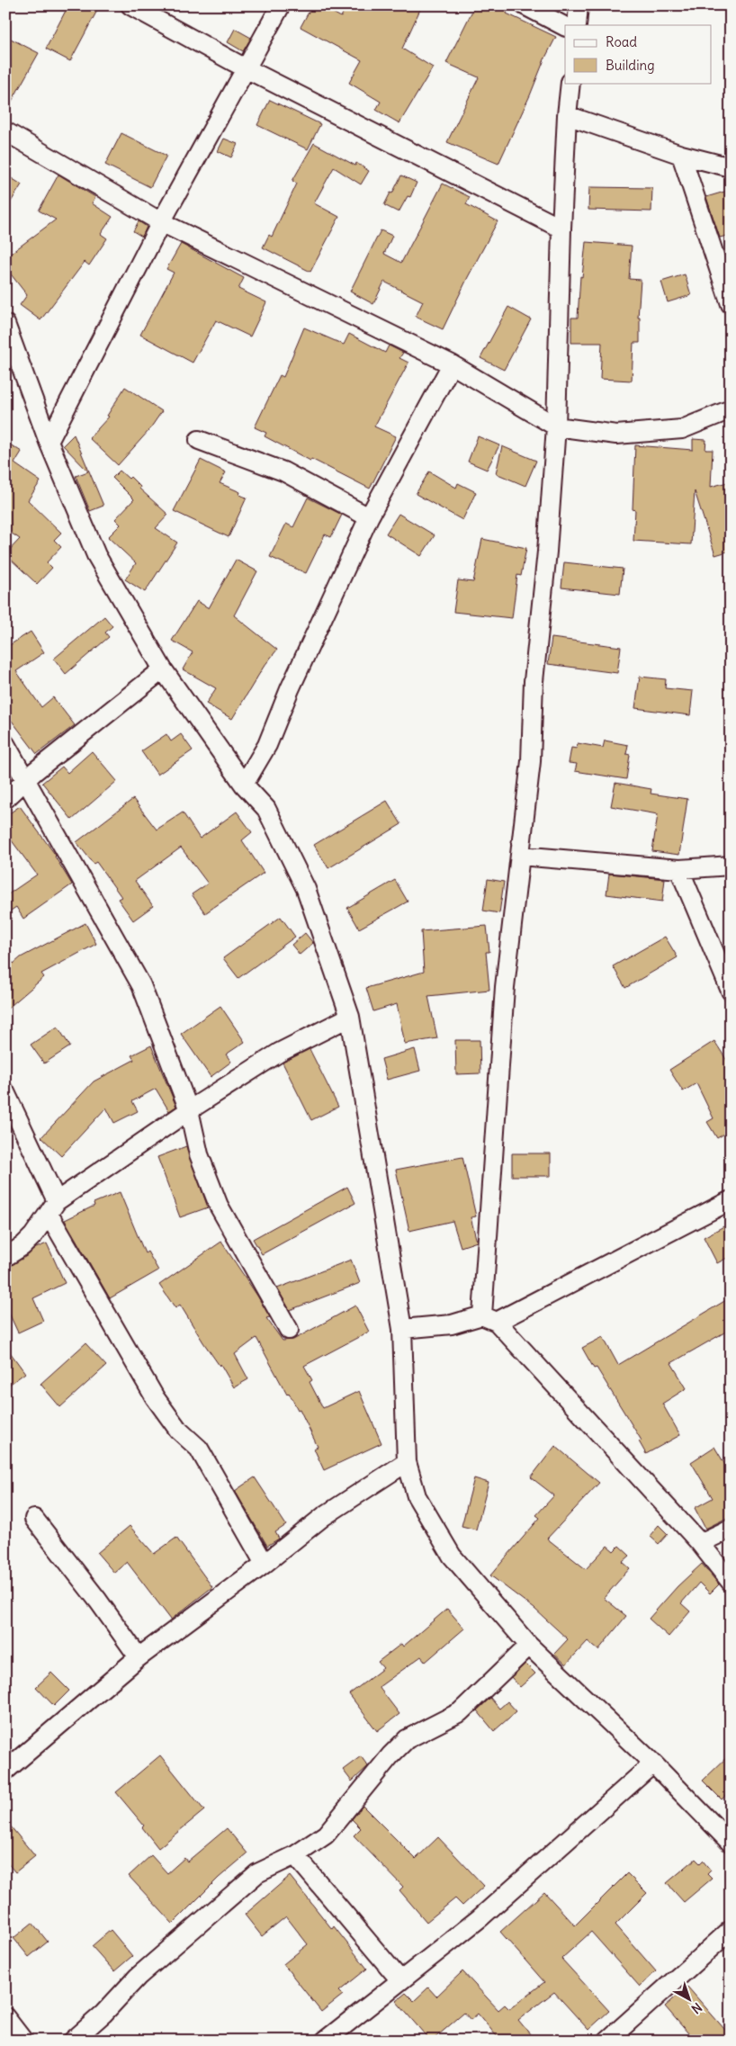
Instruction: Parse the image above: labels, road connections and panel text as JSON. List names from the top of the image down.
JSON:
{
  "legend": ["Road", "Building"],
  "north": "bottom right"
}
